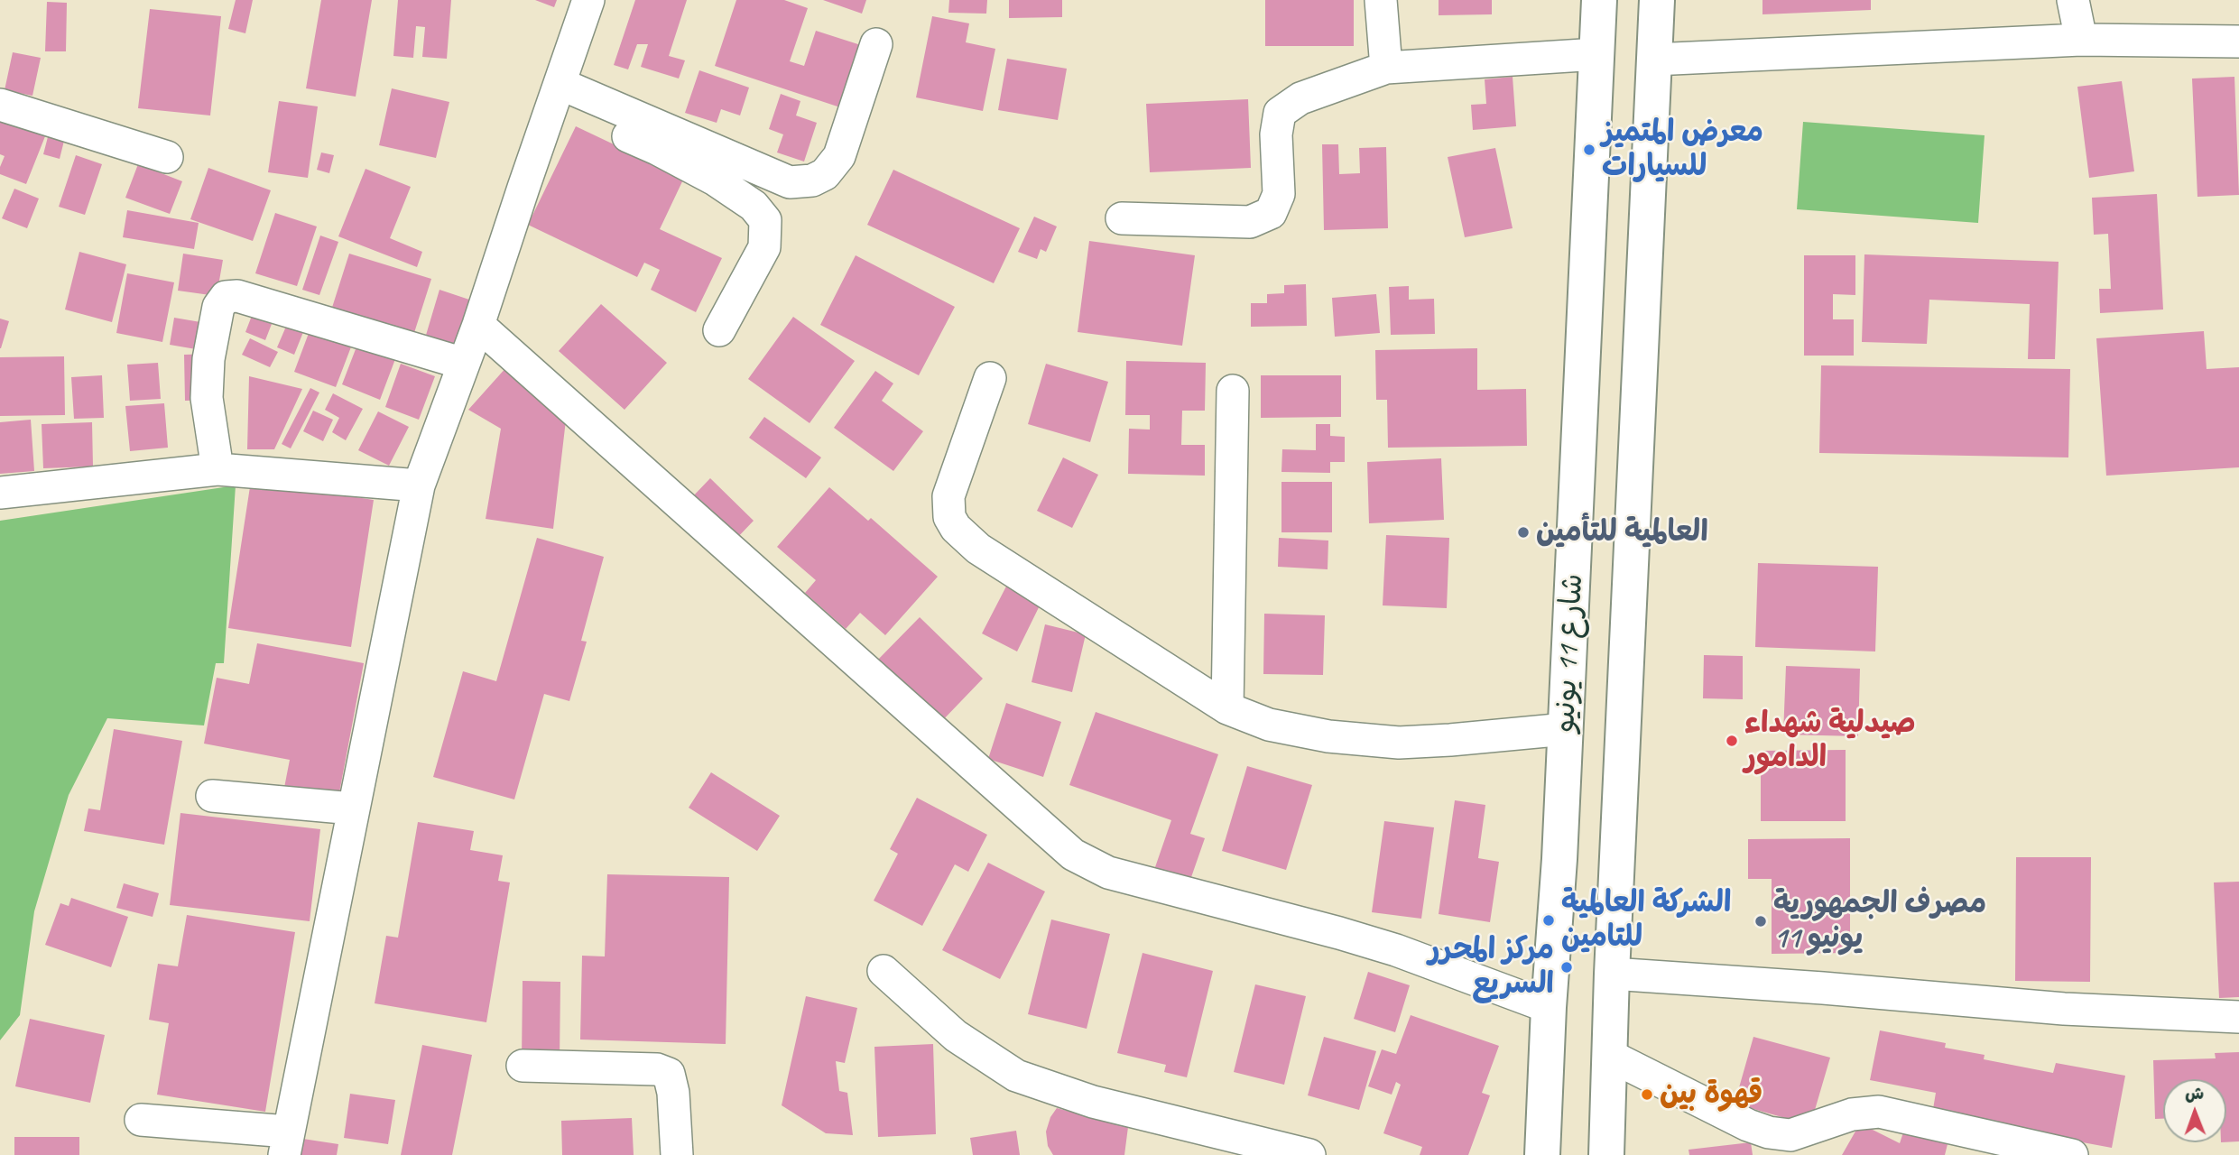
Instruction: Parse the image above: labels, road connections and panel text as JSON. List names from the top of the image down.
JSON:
{
  "streets": {
    "highway": ["شارع 11 يونيو"]
  },
  "places": [
    "معرض المتميز للسيارات",
    "العالمية للتأمين",
    "صيدلية شهداء الدامور",
    "الشركة العالمية للتامين",
    "مصرف الجمهورية 11 يونيو",
    "مركز المحرر السريع",
    "قهوة بين"
  ],
  "north": "top"
}
